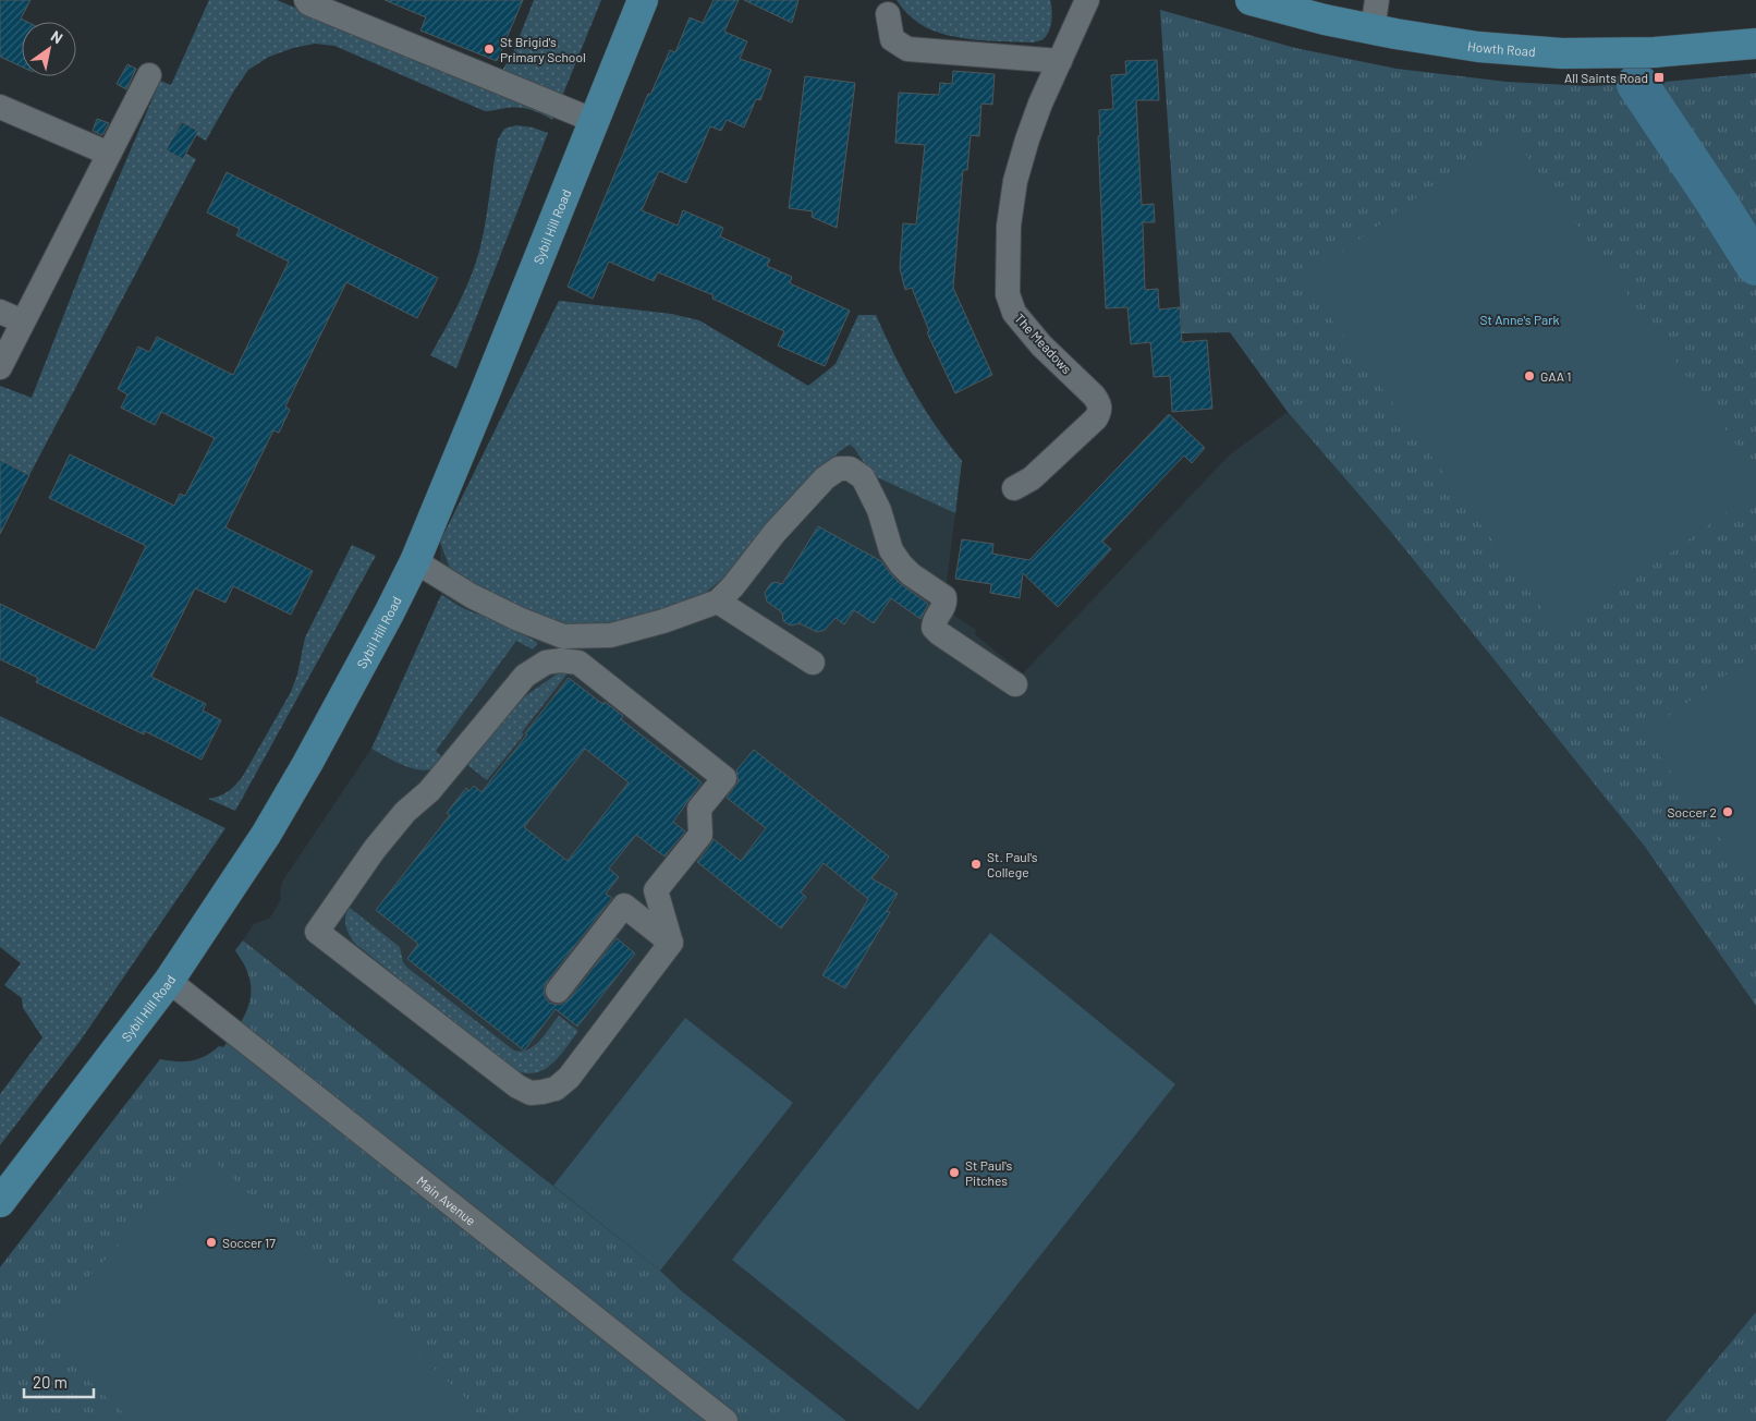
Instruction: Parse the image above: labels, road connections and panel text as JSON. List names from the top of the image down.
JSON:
{
  "streets": {
    "main road": ["Howth Road", "Sybil Hill Road"],
    "street": ["The Meadows", "Main Avenue"]
  },
  "crossings": [
    ["Sybil Hill Road", "Main Avenue"]
  ],
  "parks": ["St Anne's Park"],
  "places": {
    "other": [
      "St Brigid's Primary School",
      "GAA 1",
      "Soccer 2",
      "St. Paul's College",
      "St Paul's Pitches",
      "Soccer 17"
    ],
    "transit": ["All Saints Road"]
  },
  "scale_bar": "20 m",
  "north": "top right"
}
